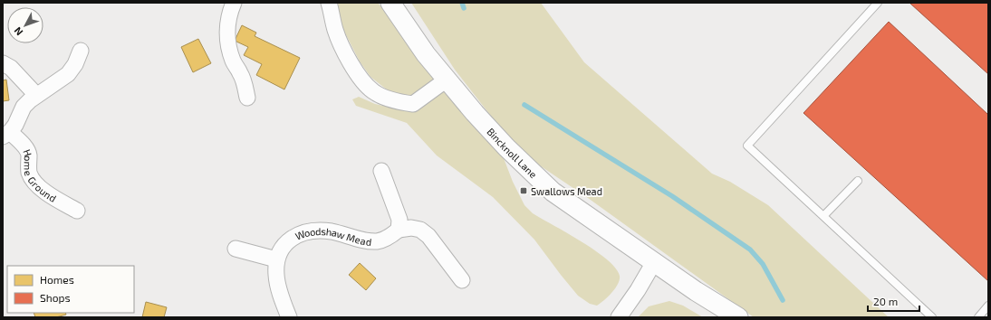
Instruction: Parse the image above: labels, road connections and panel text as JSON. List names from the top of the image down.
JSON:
{
  "streets": {
    "street": ["Bincknoll Lane", "Home Ground", "Woodshaw Mead"]
  },
  "places": {
    "transit": ["Swallows Mead"]
  },
  "legend": ["Homes", "Shops"],
  "scale_bar": "20 m",
  "north": "bottom left"
}
